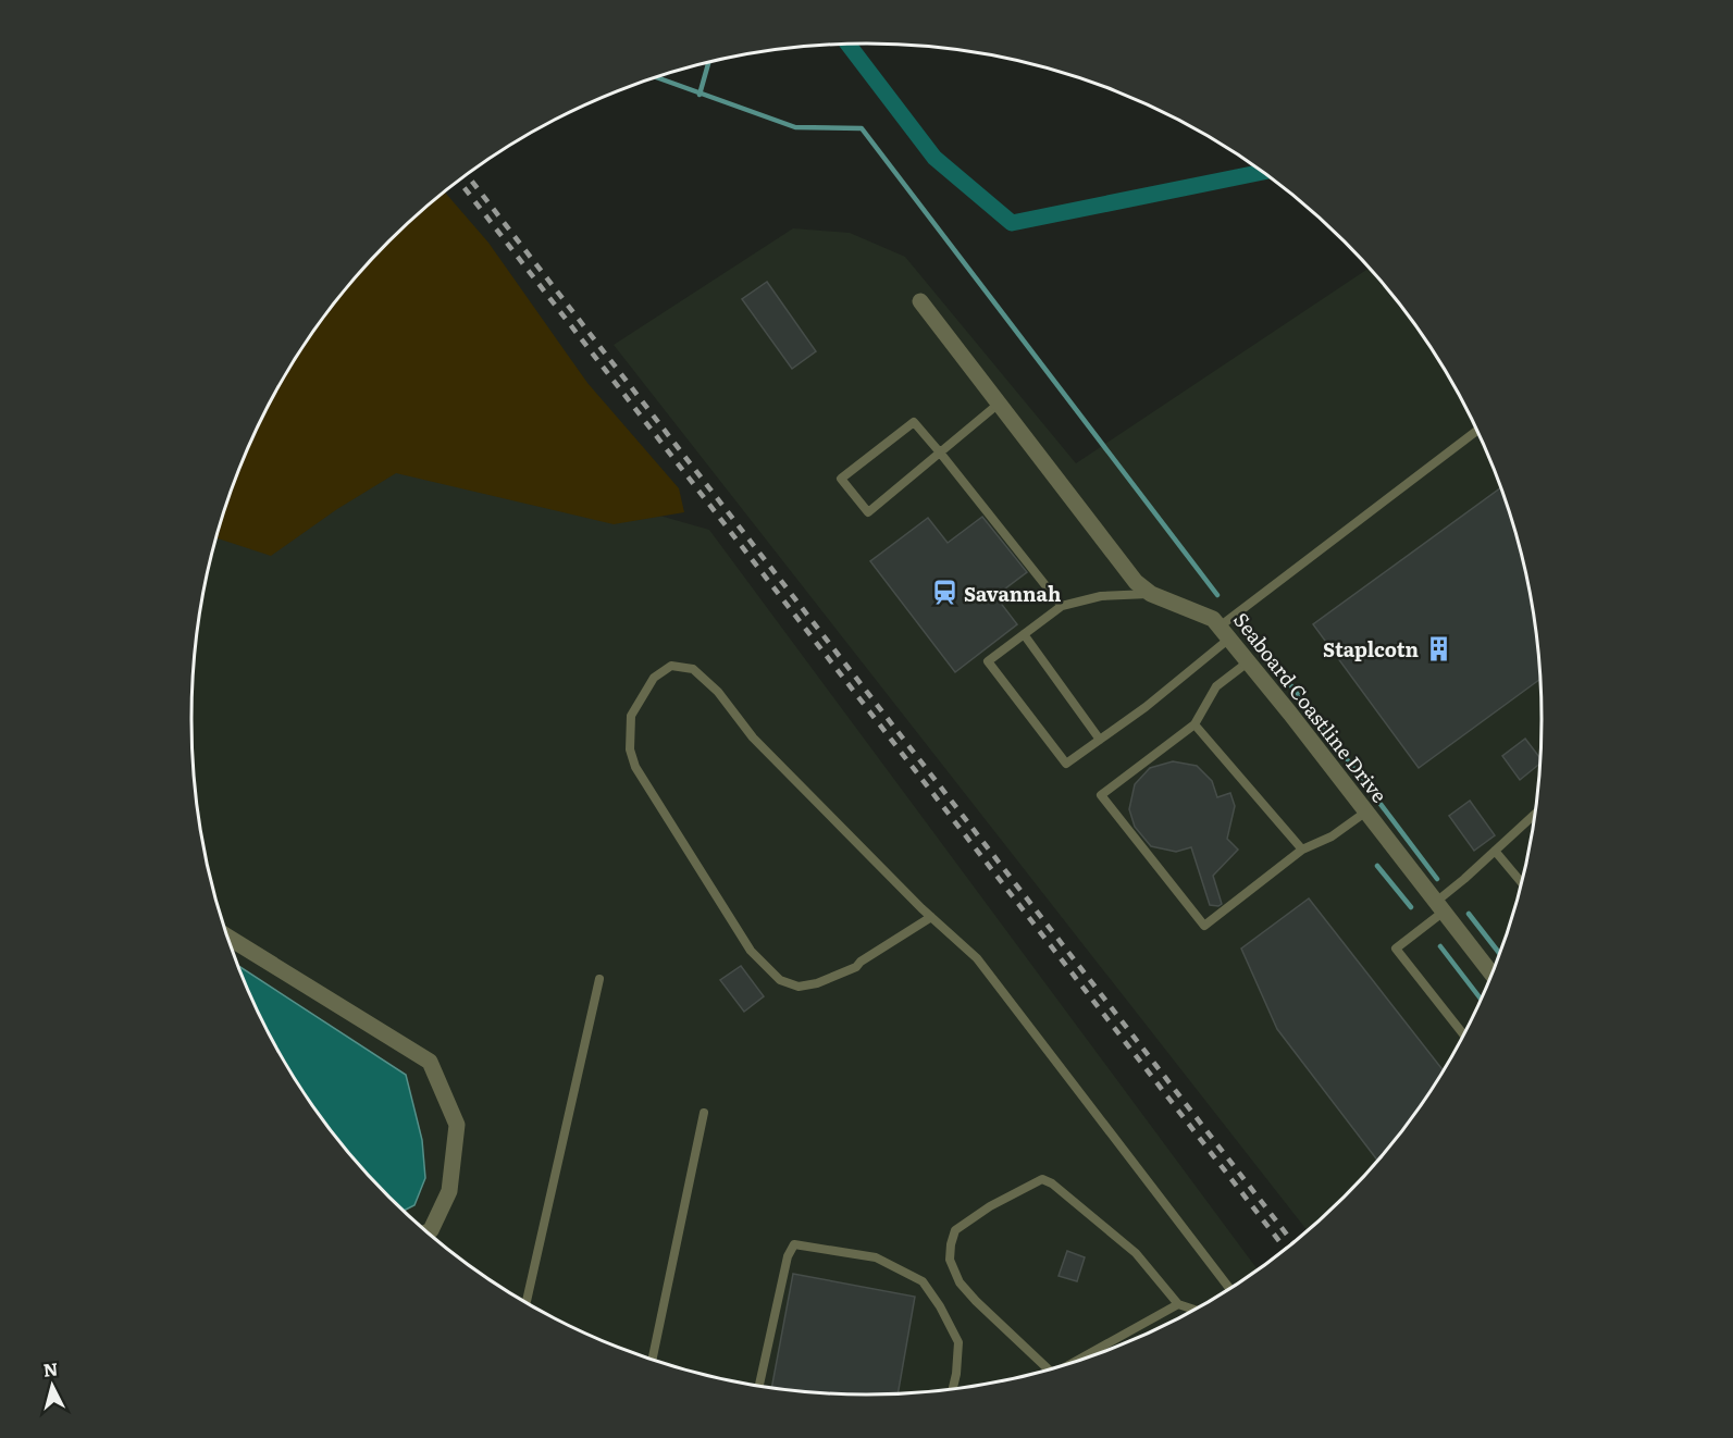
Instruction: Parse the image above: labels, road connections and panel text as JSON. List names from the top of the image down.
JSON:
{
  "streets": {
    "street": ["Seaboard Coastline Drive"]
  },
  "places": {
    "station": ["Savannah"],
    "building": ["Staplcotn"]
  },
  "north": "top"
}
